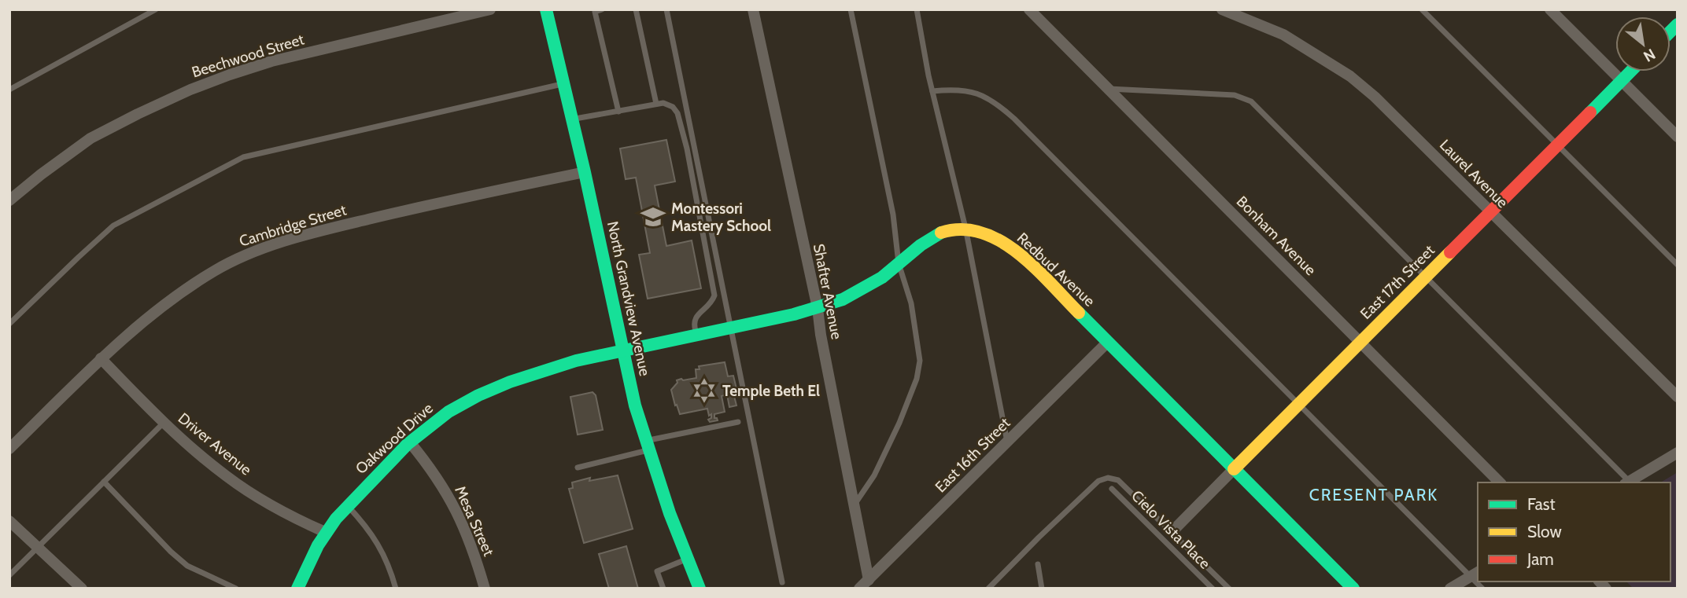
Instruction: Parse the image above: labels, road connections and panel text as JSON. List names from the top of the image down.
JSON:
{
  "streets": {
    "street": [
      "Beechwood Street",
      "Laurel Avenue",
      "Cambridge Street",
      "Bonham Avenue",
      "Redbud Avenue",
      "East 17th Street",
      "Shafter Avenue",
      "North Grandview Avenue",
      "Oakwood Drive",
      "Driver Avenue",
      "East 16th Street",
      "Mesa Street"
    ],
    "lane": ["Cielo Vista Place"]
  },
  "crossings": [
    ["Laurel Avenue", "East 17th Street"],
    ["Cambridge Street", "North Grandview Avenue"],
    ["Cambridge Street", "Driver Avenue"],
    ["Bonham Avenue", "East 17th Street"],
    ["Redbud Avenue", "East 17th Street"],
    ["Redbud Avenue", "Shafter Avenue"],
    ["Redbud Avenue", "North Grandview Avenue"],
    ["Redbud Avenue", "Oakwood Drive"],
    ["Redbud Avenue", "East 16th Street"],
    ["Shafter Avenue", "East 16th Street"],
    ["North Grandview Avenue", "Oakwood Drive"],
    ["Oakwood Drive", "Driver Avenue"],
    ["Oakwood Drive", "Mesa Street"]
  ],
  "districts": ["CRESENT PARK"],
  "places": {
    "school or university": ["Montessori Mastery School"],
    "synagogue": ["Temple Beth El"]
  },
  "legend": ["Fast", "Slow", "Jam"],
  "north": "bottom right"
}
